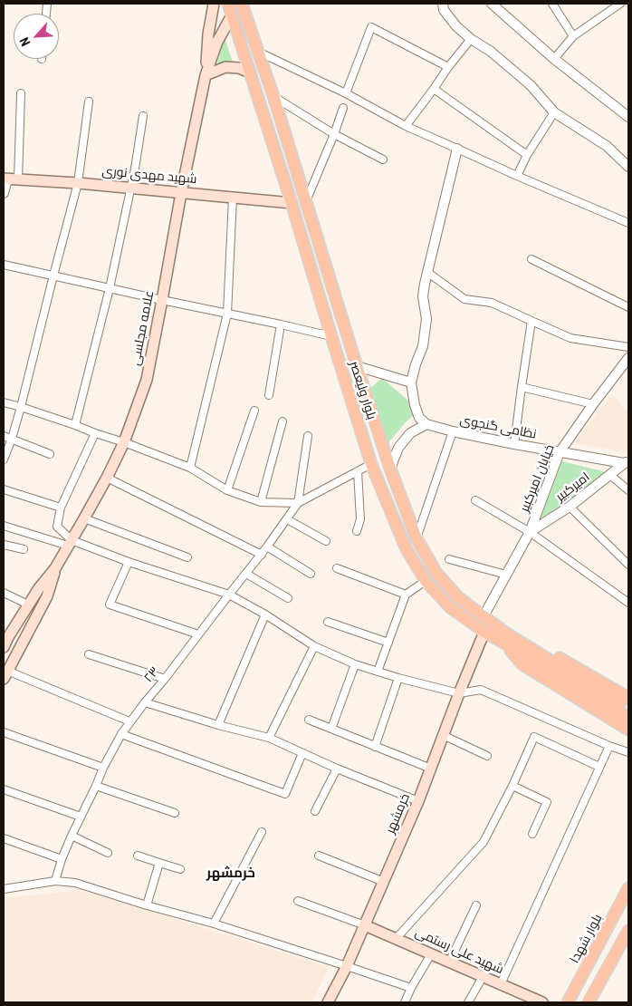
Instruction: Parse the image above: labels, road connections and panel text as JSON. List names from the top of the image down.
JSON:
{
  "streets": {
    "main road": [
      "شهید مهدی نوری",
      "علامه مجلسی",
      "بلوار ولیعصر",
      "خرمشهر",
      "بلوار شهدا",
      "شهید علی رستمی"
    ],
    "street": [
      "نظامی گنجوی",
      "خیابان امیرکبیر",
      "امیرکبیر",
      "۲۳"
    ]
  },
  "crossings": [
    ["شهید مهدی نوری", "علامه مجلسی"],
    ["شهید مهدی نوری", "بلوار ولیعصر"],
    ["بلوار ولیعصر", "خیابان امیرکبیر"],
    ["بلوار ولیعصر", "خرمشهر"],
    ["نظامی گنجوی", "خیابان امیرکبیر"],
    ["نظامی گنجوی", "امیرکبیر"],
    ["خیابان امیرکبیر", "امیرکبیر"],
    ["خرمشهر", "شهید علی رستمی"]
  ],
  "districts": ["خرمشهر"],
  "north": "bottom left"
}
